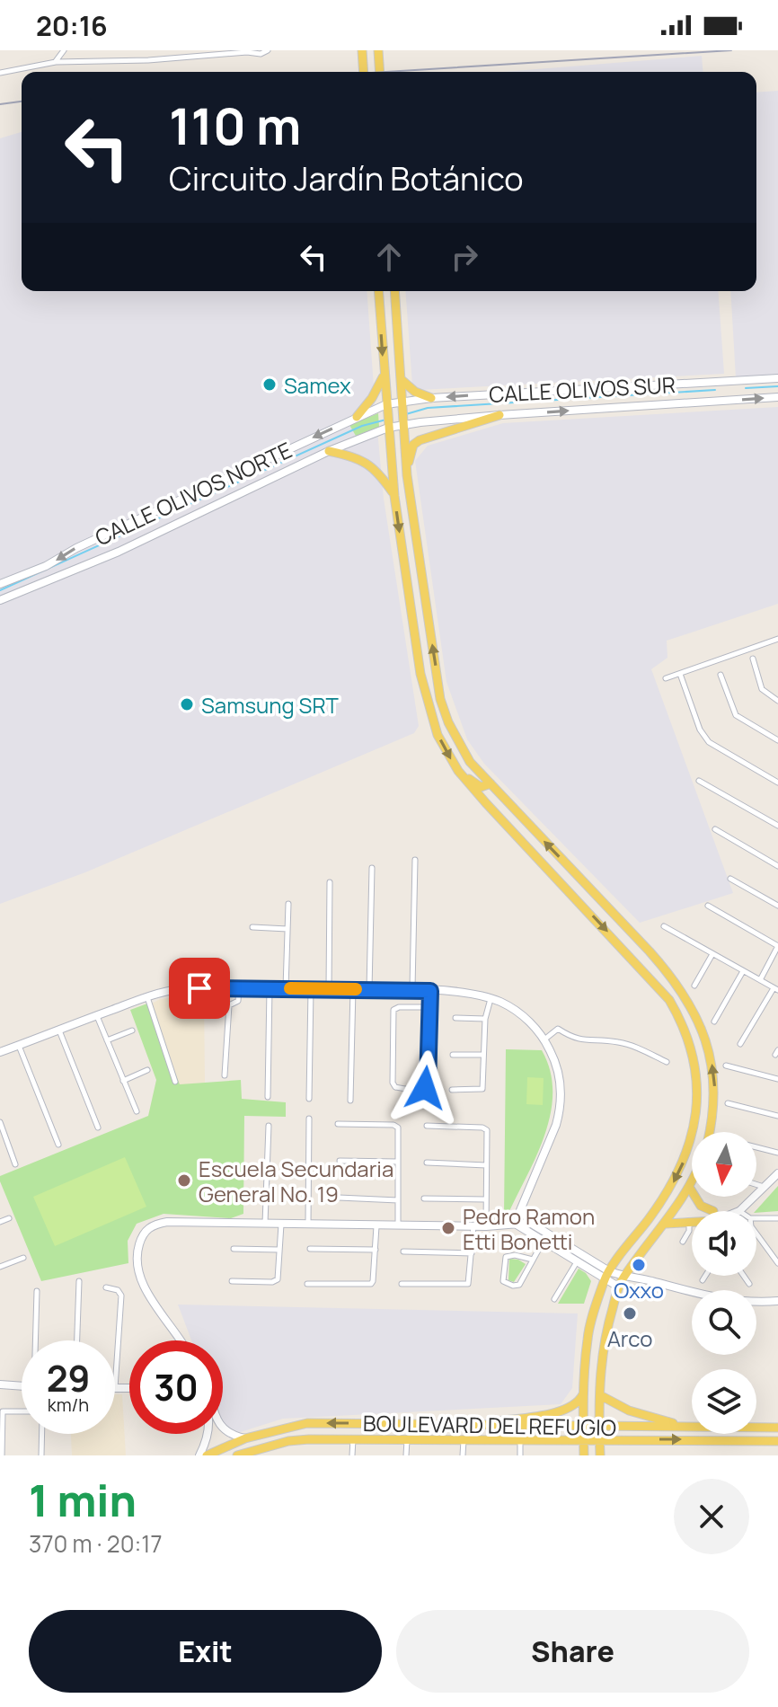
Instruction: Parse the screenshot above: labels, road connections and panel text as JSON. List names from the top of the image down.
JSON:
{
  "streets": {
    "main road": ["BOULEVARD DEL REFUGIO"],
    "street": ["CALLE OLIVOS SUR", "CALLE OLIVOS NORTE"]
  },
  "crossings": [
    ["CALLE OLIVOS SUR", "CALLE OLIVOS NORTE"]
  ],
  "places": [
    "Samex",
    "Samsung SRT",
    "Escuela Secundaria General No. 19",
    "Pedro Ramon Etti Bonetti",
    "Oxxo",
    "Arco"
  ],
  "north": "bottom",
  "page": {
    "status": "20:16",
    "turn": ["110 m", "Circuito Jardín Botánico"],
    "speed": "29 km/h",
    "limit": "30",
    "heading": ["1 min", "370 m · 20:17"],
    "buttons": ["Exit", "Share"]
  }
}
